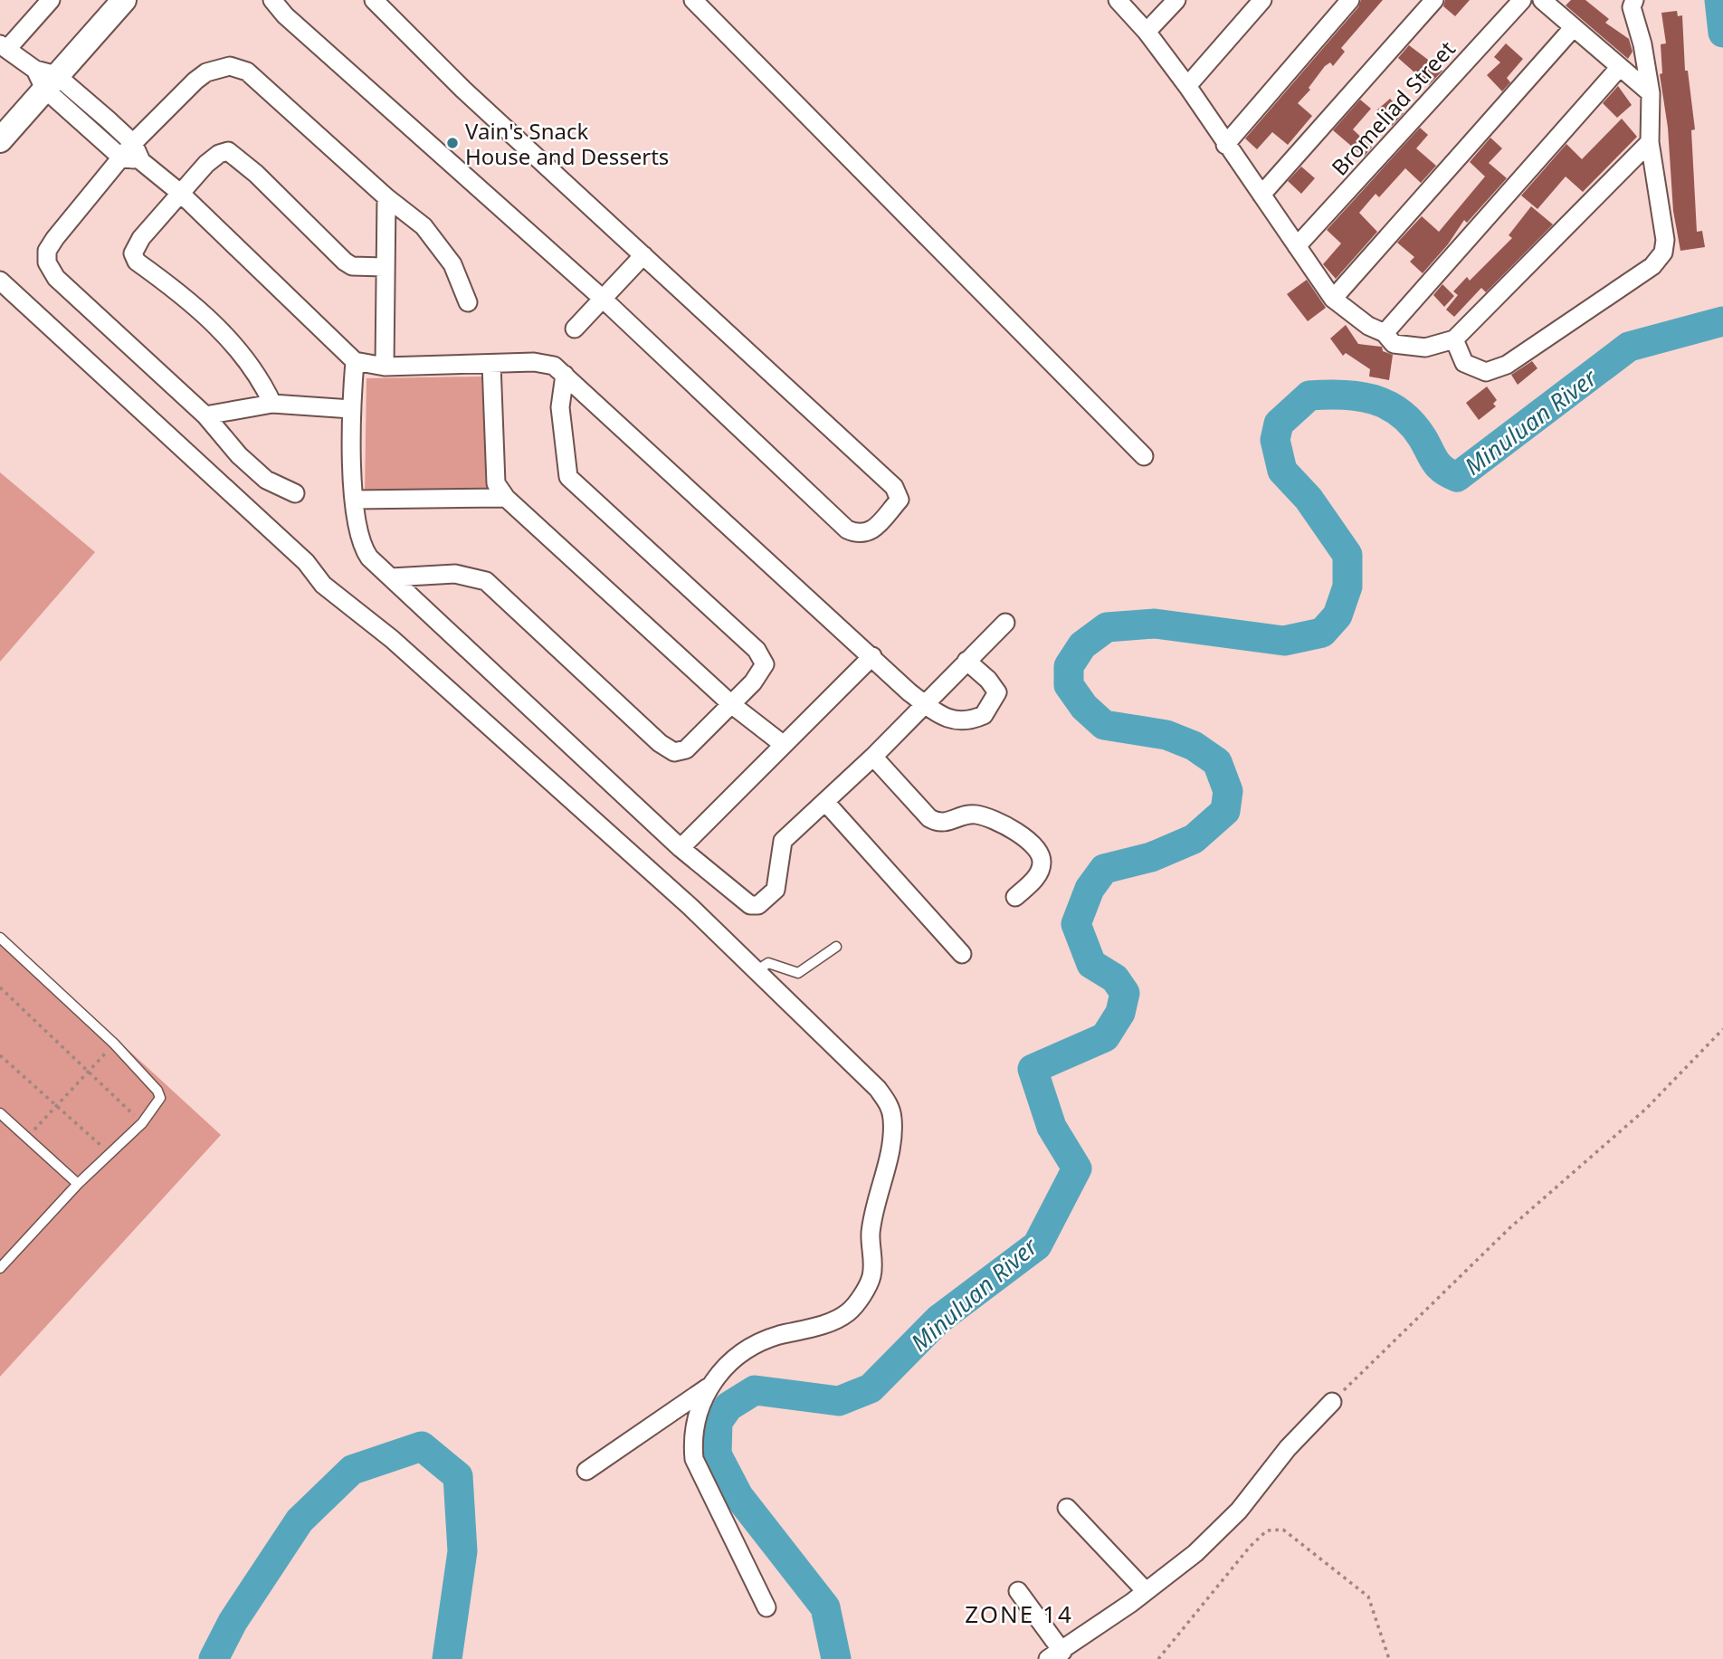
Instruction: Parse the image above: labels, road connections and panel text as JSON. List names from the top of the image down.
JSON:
{
  "streets": {
    "street": ["Bromeliad Street"]
  },
  "districts": ["ZONE 14"],
  "water": ["Minuluan River"],
  "places": ["Vain's Snack House and Desserts"]
}
